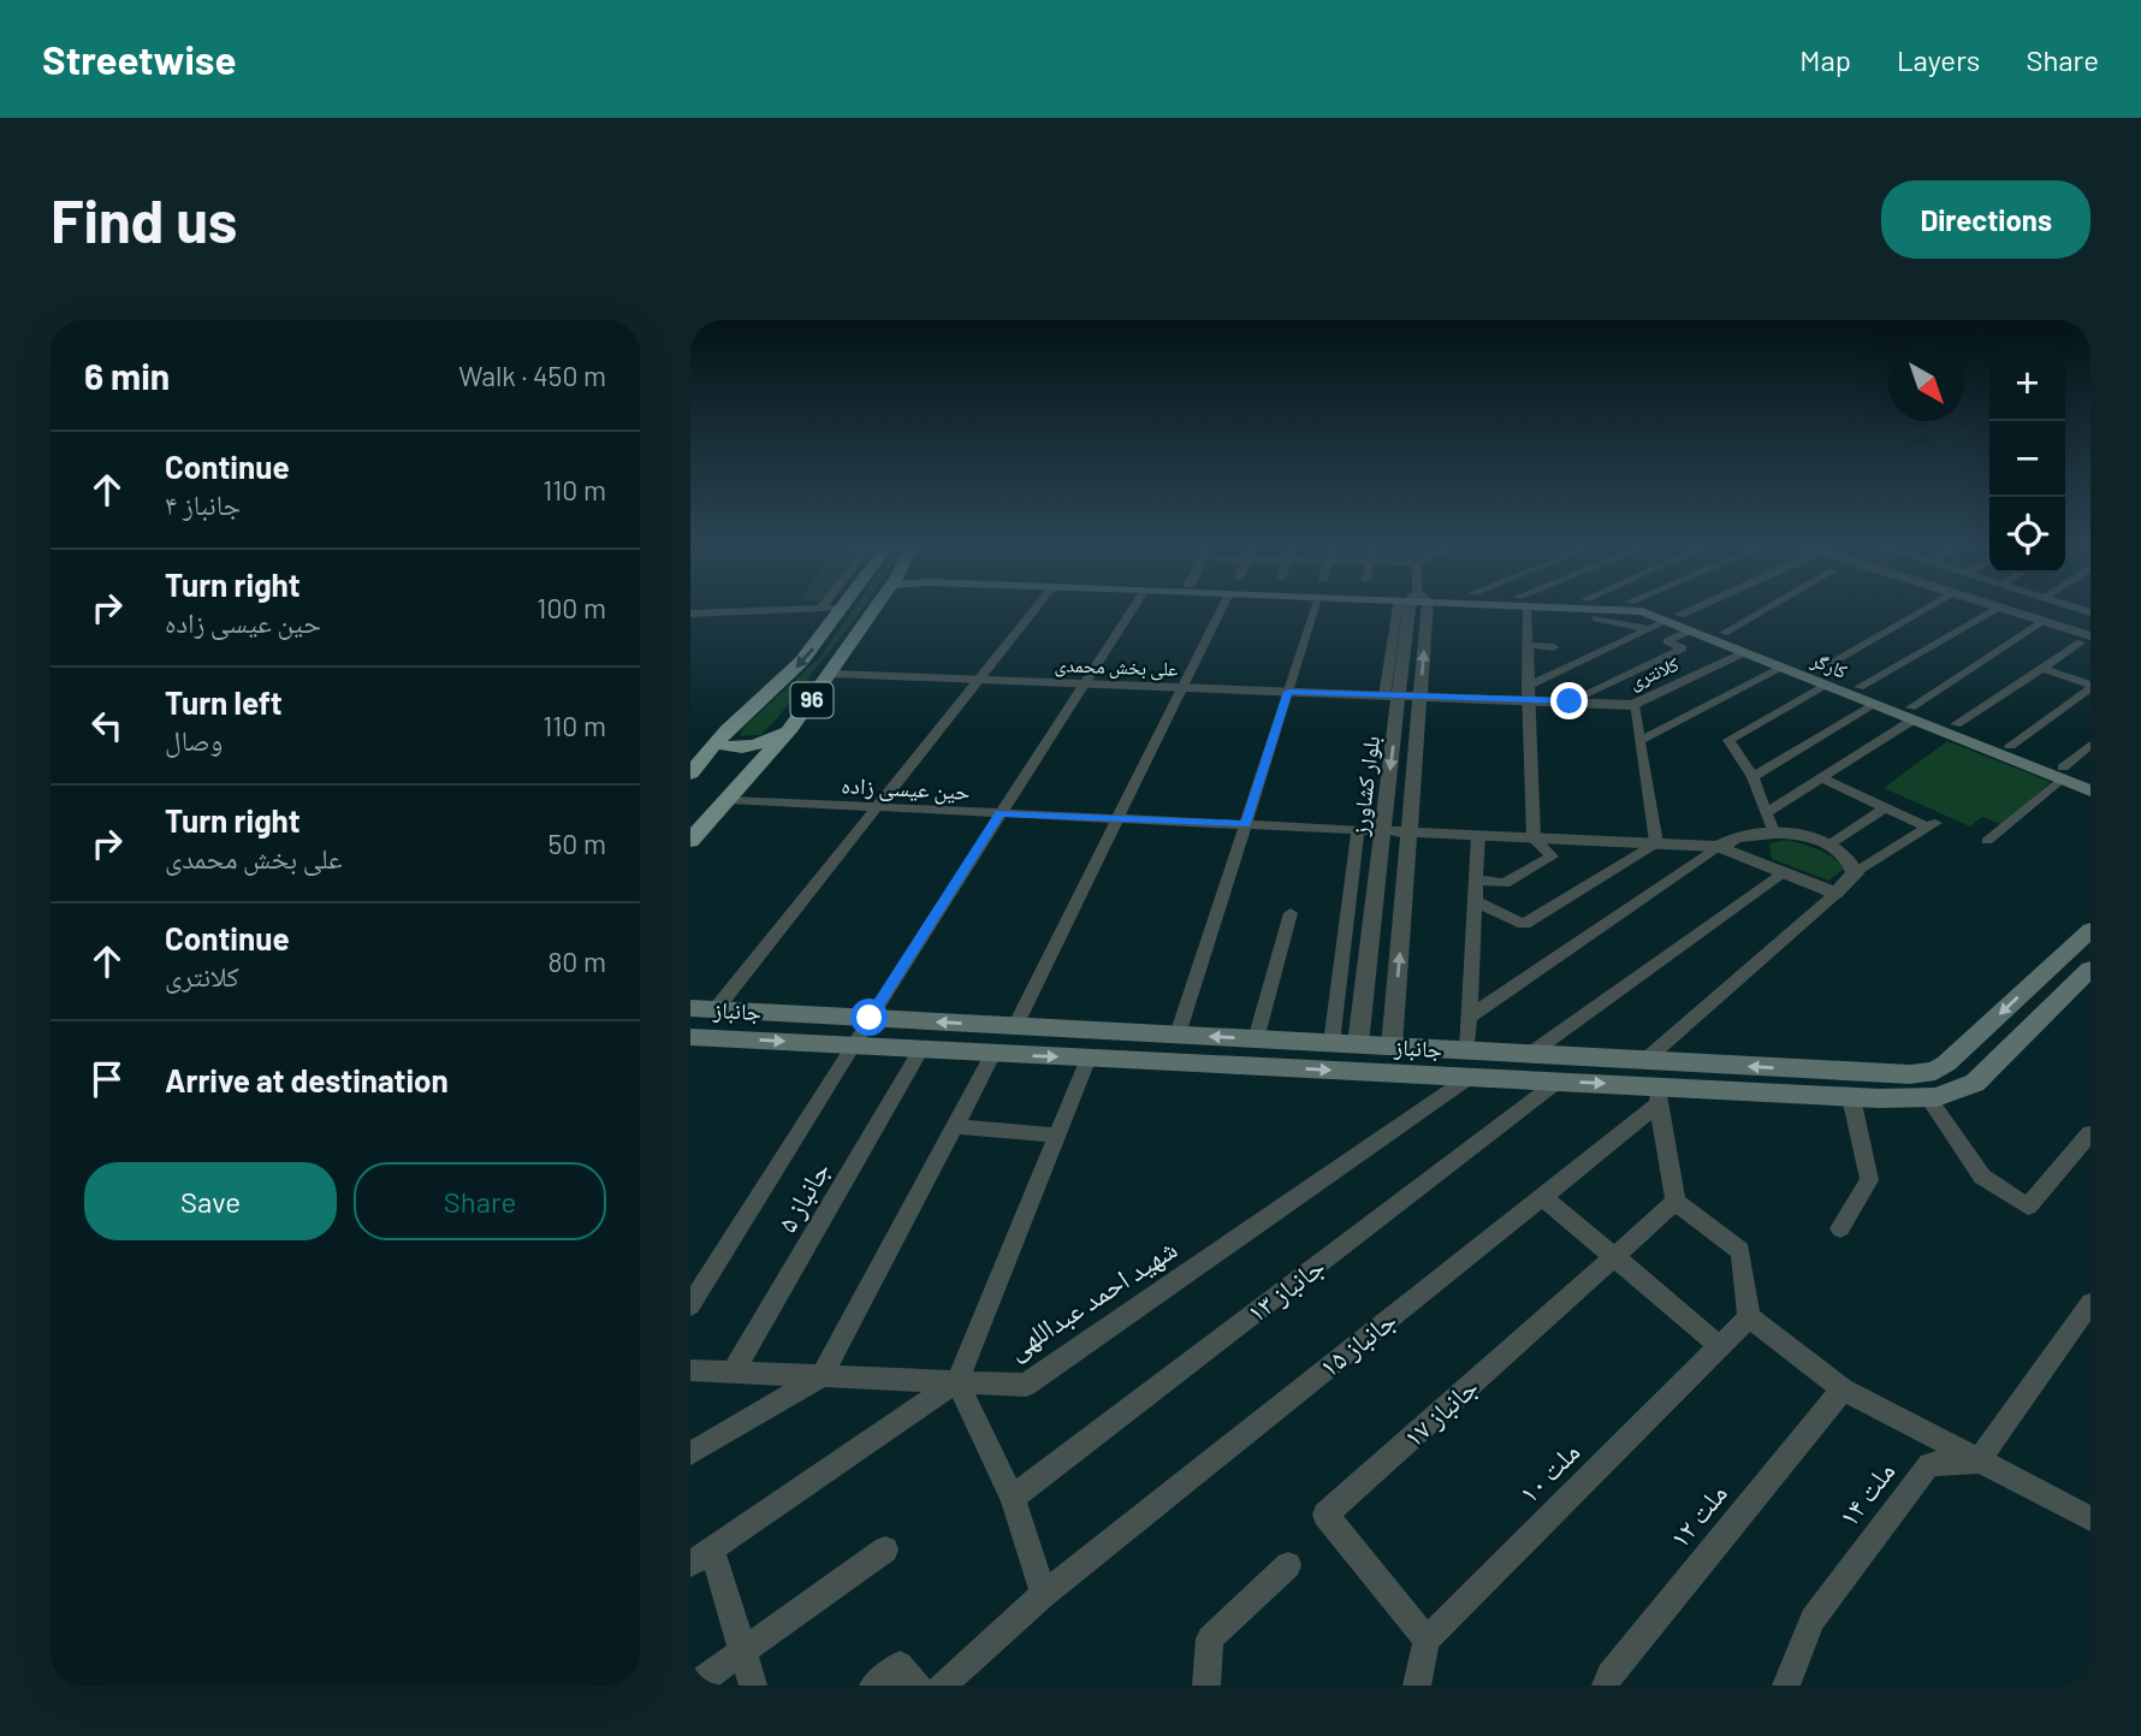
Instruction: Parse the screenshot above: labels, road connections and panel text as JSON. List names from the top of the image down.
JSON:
{
  "streets": {
    "main road": ["کارگر", "96", "جانباز"],
    "street": [
      "علی بخش محمدی",
      "کلانتری",
      "بلوار کشاورز",
      "حین عیسی زاده",
      "جانباز ۵",
      "جانباز ۱۳",
      "شهید احمد عبداللهی",
      "جانباز ۱۵",
      "جانباز ۱۷",
      "ملت ۱۰",
      "ملت ۱۴",
      "ملت ۱۲"
    ]
  },
  "crossings": [
    ["کارگر", "کلانتری"],
    ["علی بخش محمدی", "کلانتری"],
    ["علی بخش محمدی", "96"],
    ["علی بخش محمدی", "بلوار کشاورز"],
    ["کلانتری", "بلوار کشاورز"],
    ["96", "حین عیسی زاده"],
    ["بلوار کشاورز", "حین عیسی زاده"],
    ["بلوار کشاورز", "جانباز"],
    ["جانباز", "جانباز ۵"],
    ["جانباز", "جانباز ۱۳"],
    ["جانباز", "شهید احمد عبداللهی"],
    ["جانباز", "جانباز ۱۵"],
    ["جانباز ۵", "شهید احمد عبداللهی"],
    ["جانباز ۱۷", "ملت ۱۰"]
  ],
  "north": "bottom right",
  "page": {
    "header": "Streetwise",
    "nav": ["Map", "Layers", "Share"],
    "buttons": [
      "Directions",
      ["Save", "Share"]
    ],
    "title": "Find us",
    "heading": ["6 min", "Walk · 450 m"],
    "map_buttons": ["+", "−"],
    "list": [
      ["Continue", "جانباز ۴", "110 m"],
      ["Turn right", "حین عیسی زاده", "100 m"],
      ["Turn left", "وصال", "110 m"],
      ["Turn right", "علی بخش محمدی", "50 m"],
      ["Continue", "کلانتری", "80 m"],
      "Arrive at destination"
    ]
  }
}
